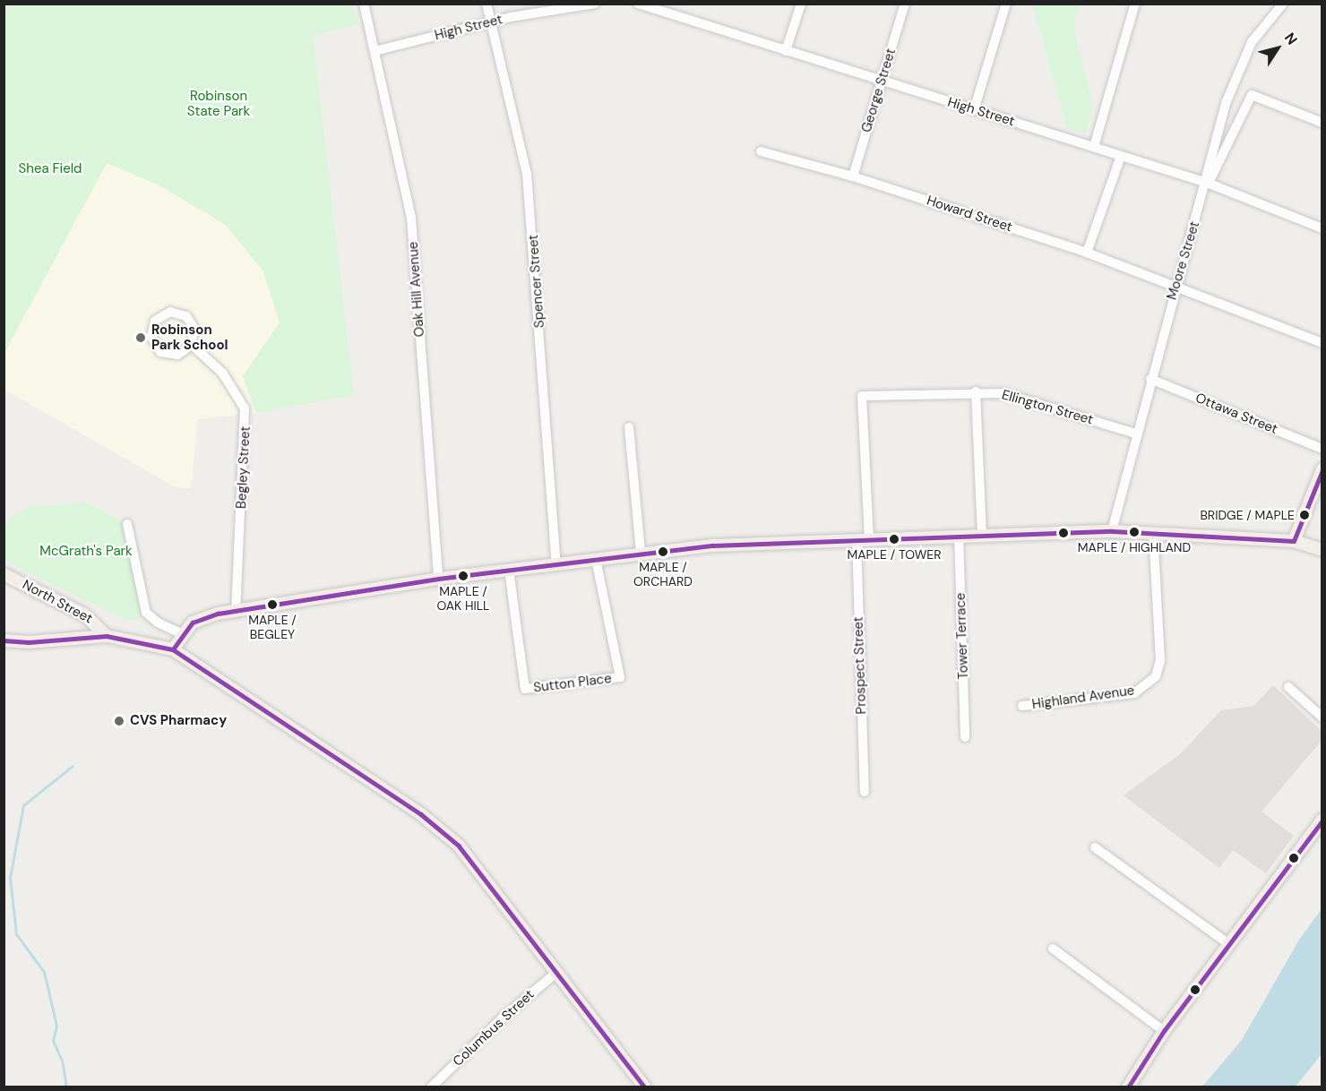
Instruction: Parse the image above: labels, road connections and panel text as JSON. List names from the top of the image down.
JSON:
{
  "streets": {
    "main road": ["North Street"],
    "street": [
      "High Street",
      "George Street",
      "Howard Street",
      "Moore Street",
      "Spencer Street",
      "Oak Hill Avenue",
      "Ellington Street",
      "Ottawa Street",
      "Begley Street",
      "Tower Terrace",
      "Prospect Street",
      "Sutton Place",
      "Highland Avenue",
      "Columbus Street"
    ]
  },
  "crossings": [
    ["High Street", "George Street"],
    ["High Street", "Moore Street"],
    ["High Street", "Spencer Street"],
    ["High Street", "Oak Hill Avenue"],
    ["George Street", "Howard Street"],
    ["Howard Street", "Moore Street"],
    ["Moore Street", "Ellington Street"],
    ["Moore Street", "Ottawa Street"]
  ],
  "parks": ["Robinson State Park", "Shea Field", "McGrath's Park"],
  "places": [
    "Robinson Park School",
    "BRIDGE / MAPLE",
    "MAPLE / HIGHLAND",
    "MAPLE / TOWER",
    "MAPLE / ORCHARD",
    "MAPLE / OAK HILL",
    "MAPLE / BEGLEY",
    "CVS Pharmacy"
  ],
  "north": "top right"
}
